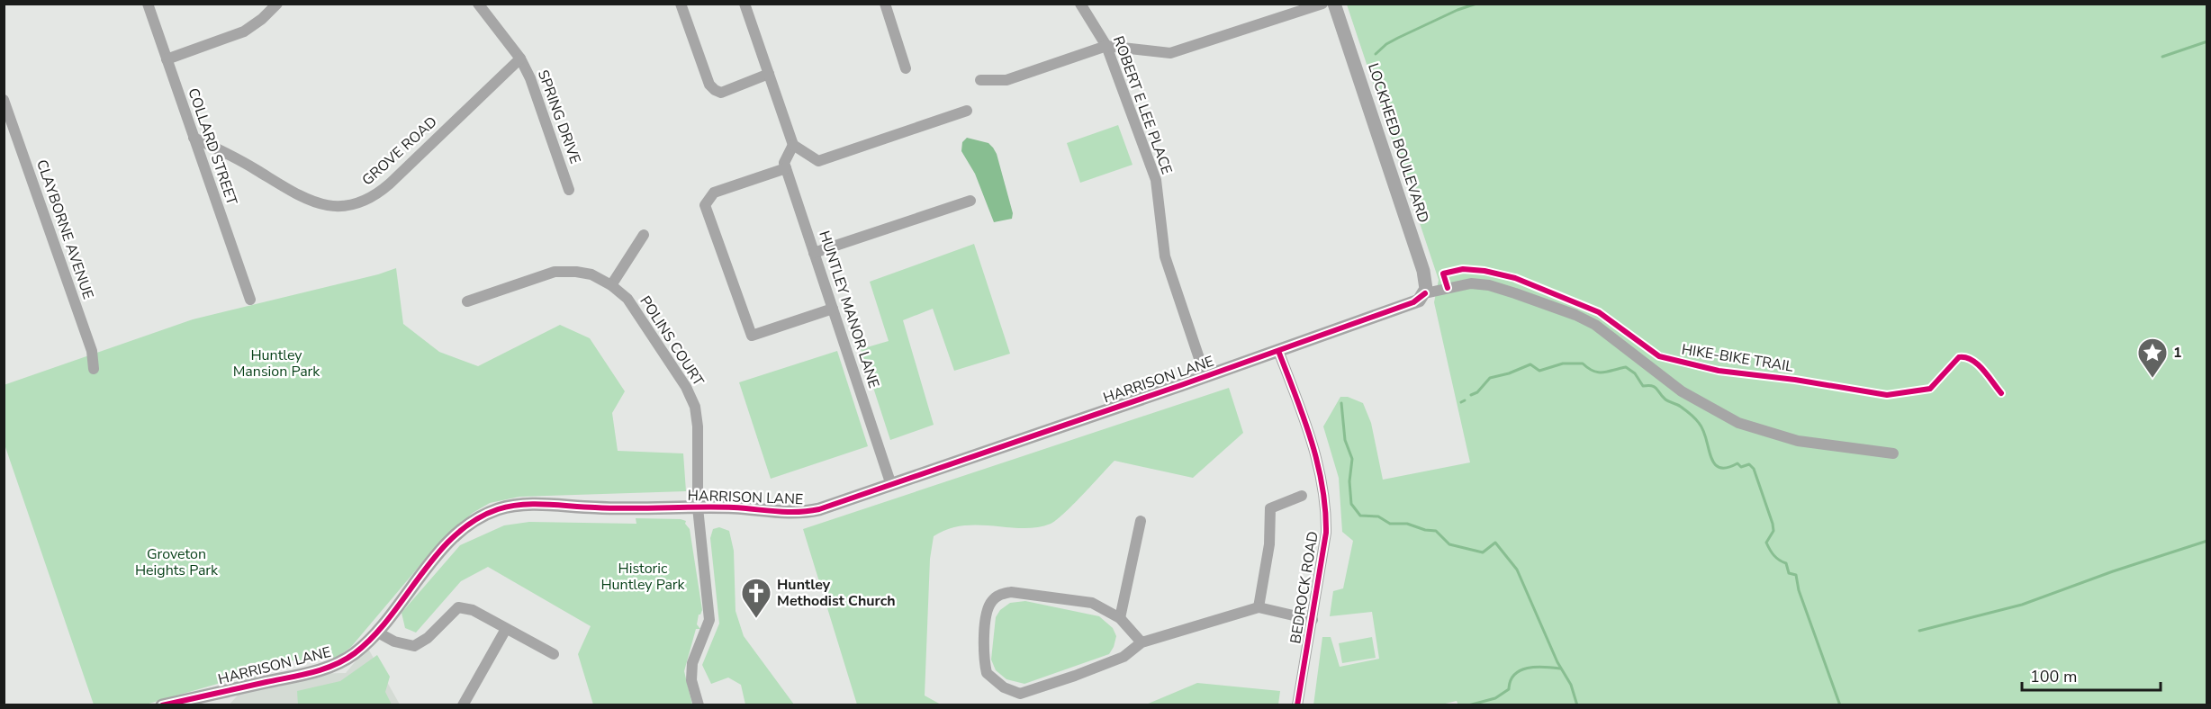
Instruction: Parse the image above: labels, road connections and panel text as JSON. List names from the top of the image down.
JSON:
{
  "streets": {
    "street": [
      "ROBERT E LEE PLACE",
      "SPRING DRIVE",
      "LOCKHEED BOULEVARD",
      "COLLARD STREET",
      "GROVE ROAD",
      "CLAYBORNE AVENUE",
      "HUNTLEY MANOR LANE",
      "POLINS COURT",
      "HARRISON LANE",
      "BEDROCK ROAD"
    ],
    "cycle path": ["HIKE-BIKE TRAIL"]
  },
  "crossings": [
    ["ROBERT E LEE PLACE", "HARRISON LANE"],
    ["SPRING DRIVE", "GROVE ROAD"],
    ["LOCKHEED BOULEVARD", "HARRISON LANE"],
    ["COLLARD STREET", "GROVE ROAD"],
    ["HUNTLEY MANOR LANE", "HARRISON LANE"],
    ["POLINS COURT", "HARRISON LANE"],
    ["HARRISON LANE", "BEDROCK ROAD"]
  ],
  "parks": ["Huntley Mansion Park", "Groveton Heights Park", "Historic Huntley Park"],
  "places": {
    "place": ["1"],
    "church": ["Huntley Methodist Church"]
  },
  "scale_bar": "100 m"
}
